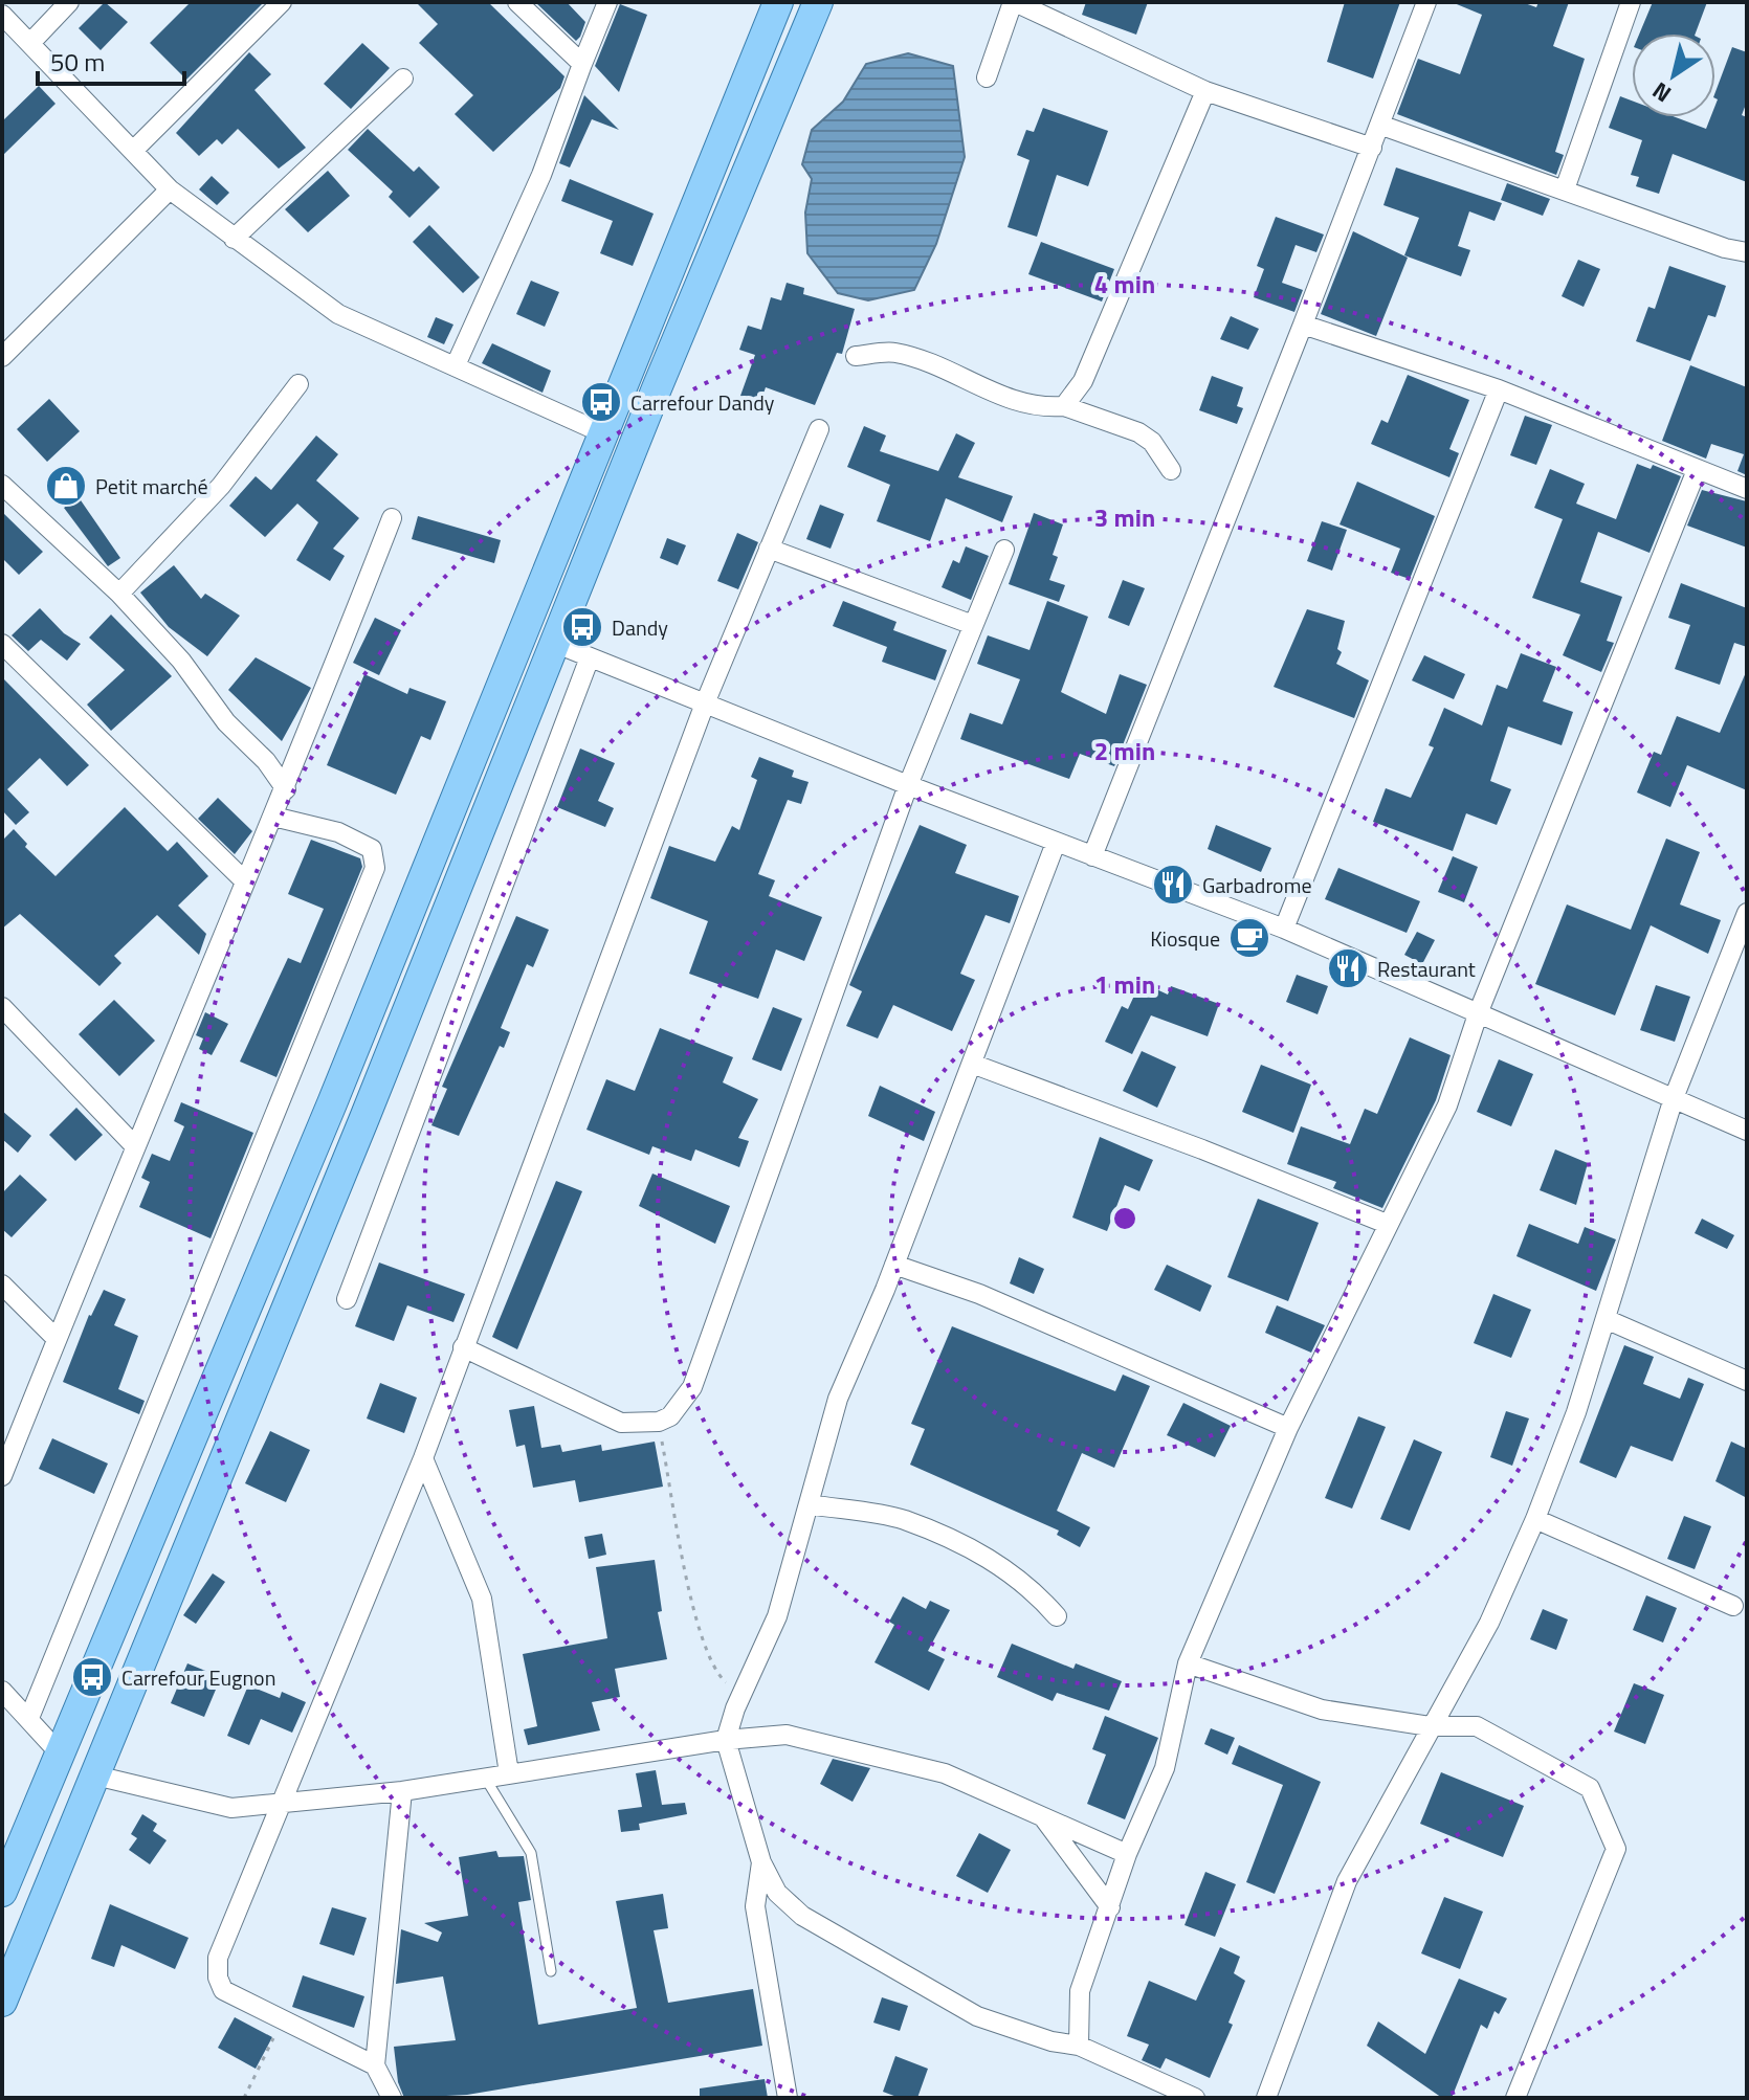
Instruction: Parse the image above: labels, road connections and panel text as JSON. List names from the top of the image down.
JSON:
{
  "places": {
    "bus stop": ["Carrefour Dandy", "Dandy", "Carrefour Eugnon"],
    "shop": ["Petit marché"],
    "restaurant": ["Garbadrome", "Restaurant"],
    "cafe": ["Kiosque"]
  },
  "scale_bar": "50 m",
  "north": "bottom left",
  "rings": [
    "4 min",
    "3 min",
    "2 min",
    "1 min"
  ]
}
